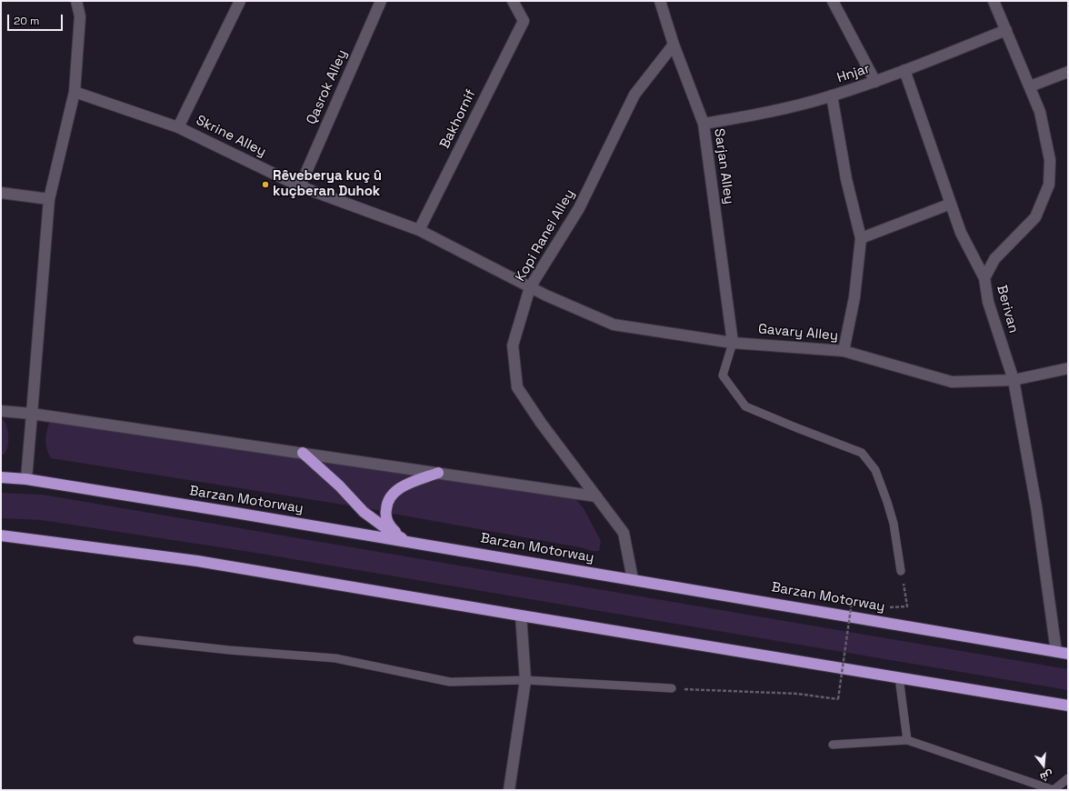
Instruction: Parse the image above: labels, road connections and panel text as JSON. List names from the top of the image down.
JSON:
{
  "streets": {
    "highway": ["Barzan Motorway"],
    "street": [
      "Hnjar",
      "Qasrok Alley",
      "Bakhornif",
      "Skrine Alley",
      "Sarjan Alley",
      "Kopi Ranei Alley",
      "Berivan",
      "Gavary Alley"
    ]
  },
  "crossings": [
    ["Hnjar", "Sarjan Alley"],
    ["Hnjar", "Berivan"],
    ["Qasrok Alley", "Skrine Alley"],
    ["Bakhornif", "Skrine Alley"],
    ["Skrine Alley", "Kopi Ranei Alley"],
    ["Skrine Alley", "Gavary Alley"],
    ["Sarjan Alley", "Kopi Ranei Alley"],
    ["Sarjan Alley", "Gavary Alley"],
    ["Kopi Ranei Alley", "Gavary Alley"],
    ["Kopi Ranei Alley", "Barzan Motorway"],
    ["Berivan", "Gavary Alley"],
    ["Berivan", "Barzan Motorway"]
  ],
  "places": ["Rêveberya kuç û kuçberan Duhok"],
  "scale_bar": "20 m",
  "north": "bottom"
}
